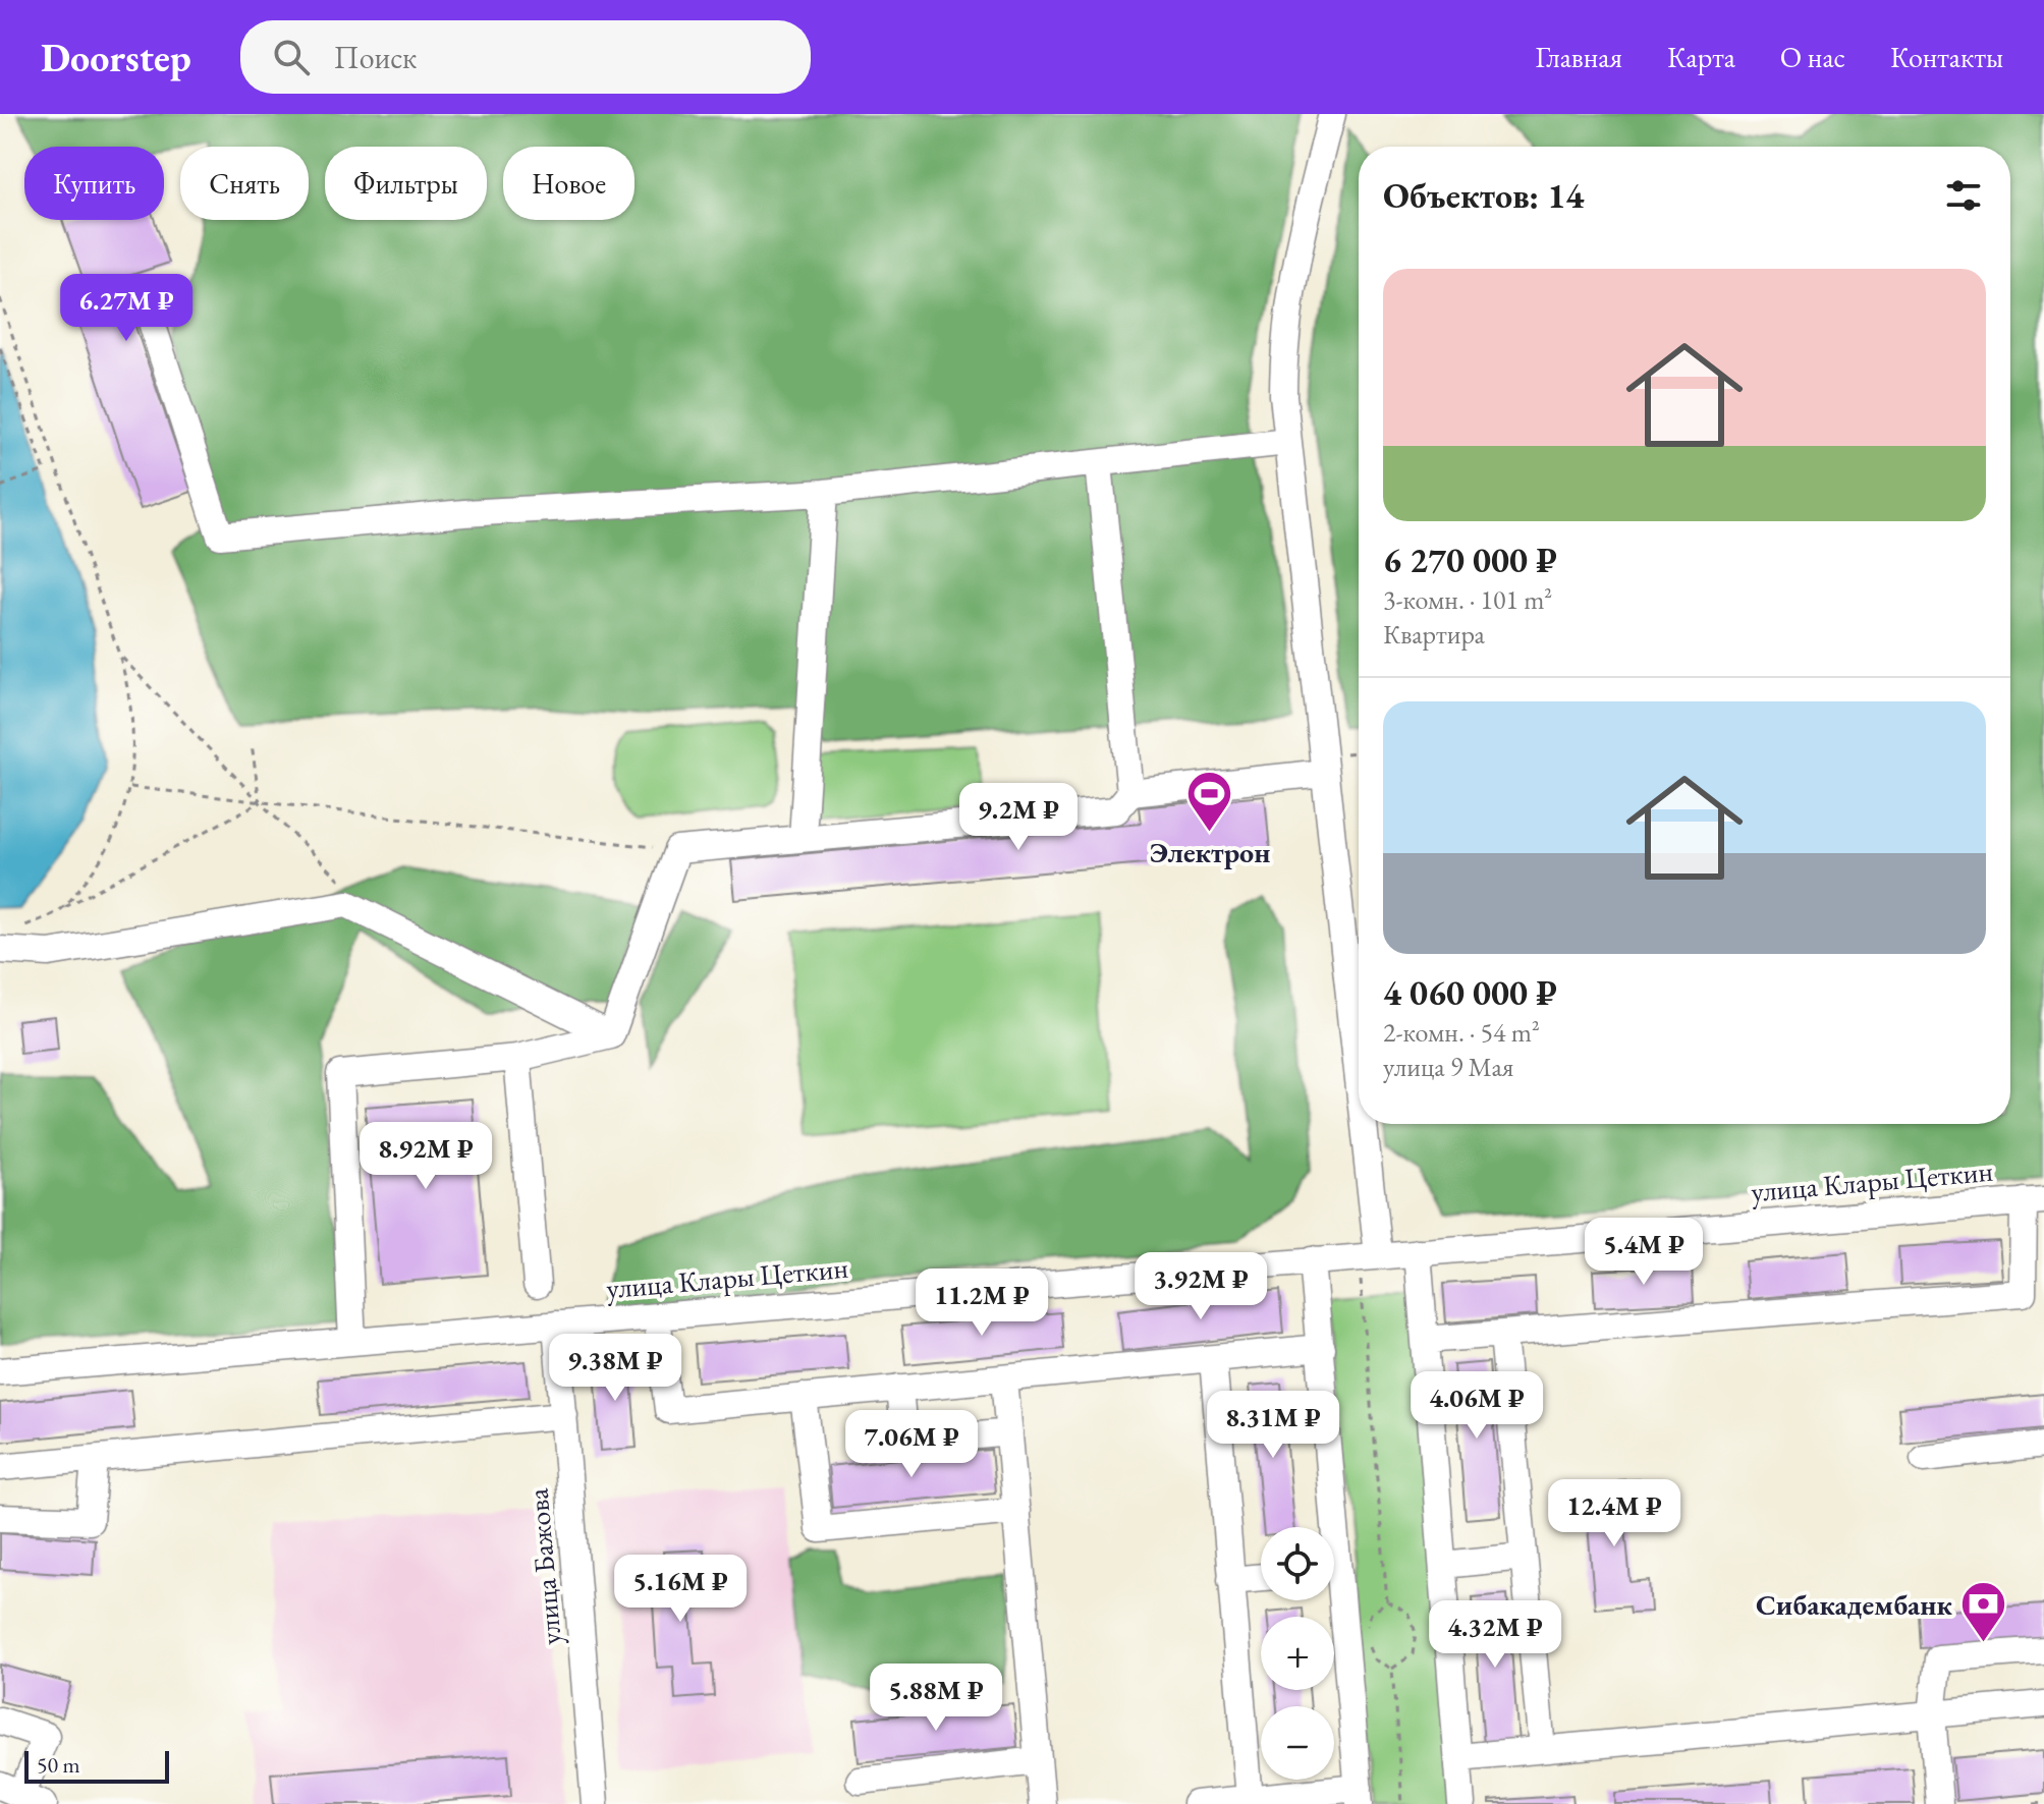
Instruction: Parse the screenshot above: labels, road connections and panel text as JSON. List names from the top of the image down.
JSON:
{
  "streets": {
    "street": ["улица Клары Цеткин", "улица Бажова"]
  },
  "crossings": [
    ["улица Клары Цеткин", "улица Бажова"]
  ],
  "places": {
    "sports": ["Электрон"],
    "bank": ["Сибакадембанк"]
  },
  "scale_bar": "50 m",
  "page": {
    "header": "Doorstep",
    "search": "Поиск",
    "nav": [
      "Главная",
      "Карта",
      "О нас",
      "Контакты"
    ],
    "chip": [
      "Купить",
      "Снять",
      "Фильтры",
      "Новое"
    ],
    "heading": "Объектов: 14",
    "list": [
      {
        "name": "6 270 000 ₽",
        "note": "3-комн. · 101 m² · Квартира"
      },
      {
        "name": "4 060 000 ₽",
        "note": "2-комн. · 54 m² · улица 9 Мая"
      }
    ],
    "price": [
      "6.27M ₽",
      "9.2M ₽",
      "8.92M ₽",
      "5.4M ₽",
      "3.92M ₽",
      "11.2M ₽",
      "9.38M ₽",
      "4.06M ₽",
      "8.31M ₽",
      "7.06M ₽",
      "12.4M ₽",
      "5.16M ₽",
      "4.32M ₽",
      "5.88M ₽"
    ],
    "map_buttons": ["+", "−"],
    "scale": "50 m"
  }
}
